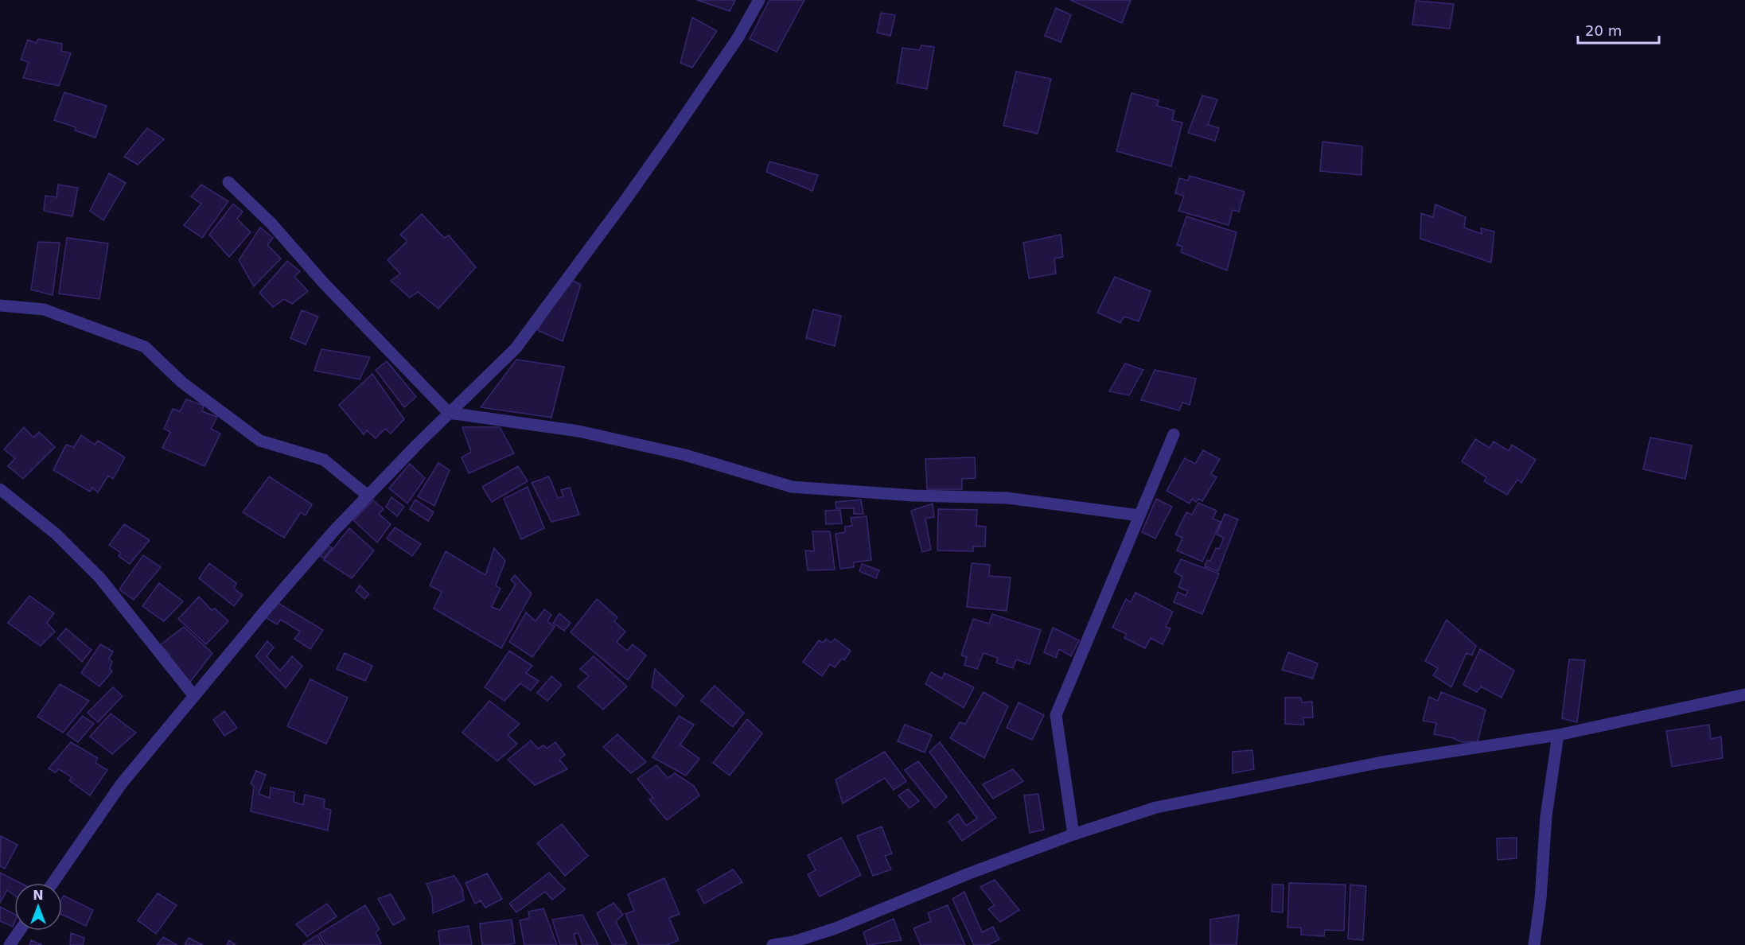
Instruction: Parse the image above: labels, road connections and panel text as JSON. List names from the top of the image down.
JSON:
{
  "scale_bar": "20 m",
  "north": "top"
}
